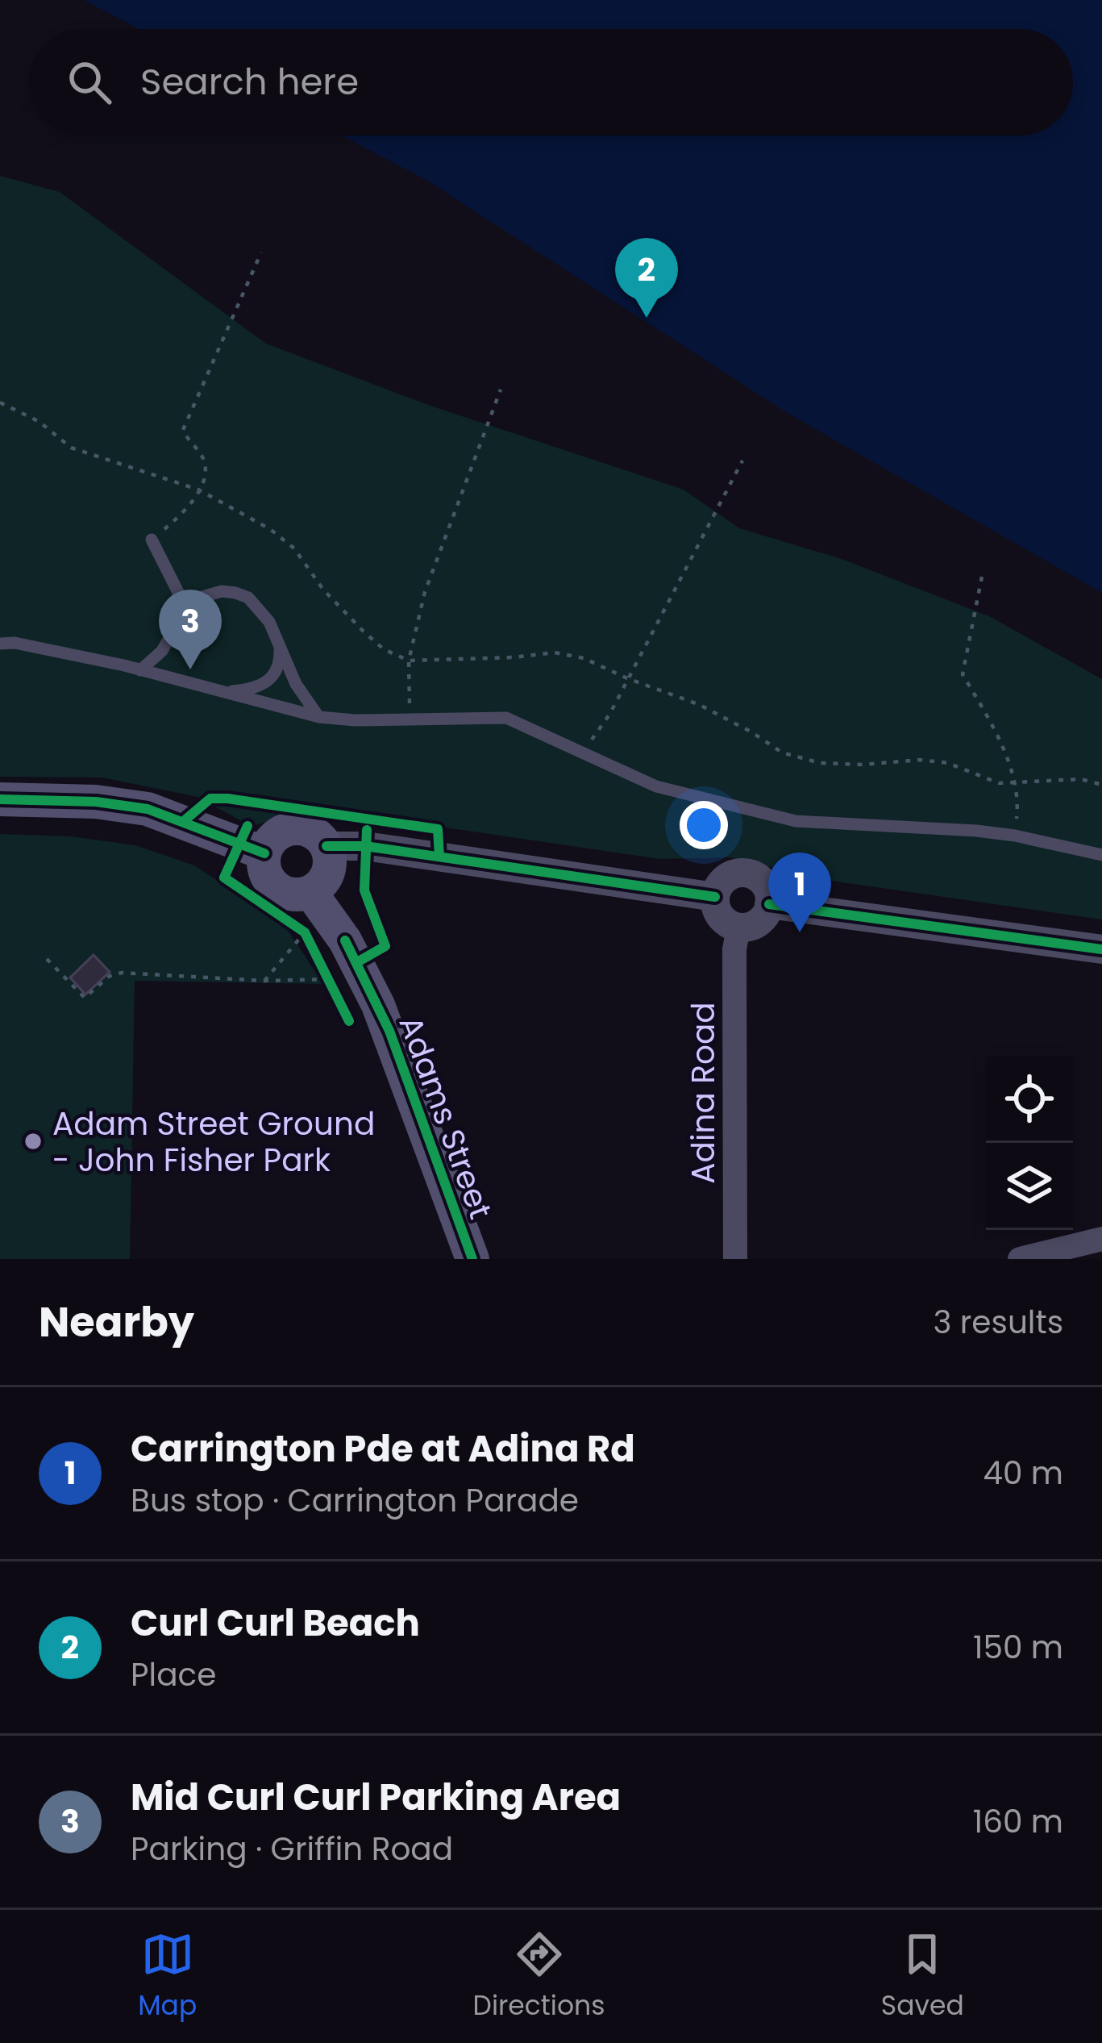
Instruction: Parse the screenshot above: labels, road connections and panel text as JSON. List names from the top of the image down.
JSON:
{
  "streets": {
    "main road": ["Adams Street"],
    "street": ["Adina Road"]
  },
  "places": ["Adam Street Ground - John Fisher Park"],
  "page": {
    "search": "Search here",
    "pins": ["2", "3", "1"],
    "heading": ["Nearby", "3 results"],
    "list": [
      {
        "mark": "1",
        "name": "Carrington Pde at Adina Rd",
        "note": "Bus stop · Carrington Parade",
        "value": "40 m"
      },
      {
        "mark": "2",
        "name": "Curl Curl Beach",
        "note": "Place",
        "value": "150 m"
      },
      {
        "mark": "3",
        "name": "Mid Curl Curl Parking Area",
        "note": "Parking · Griffin Road",
        "value": "160 m"
      }
    ],
    "nav": ["Map", "Directions", "Saved"]
  }
}
